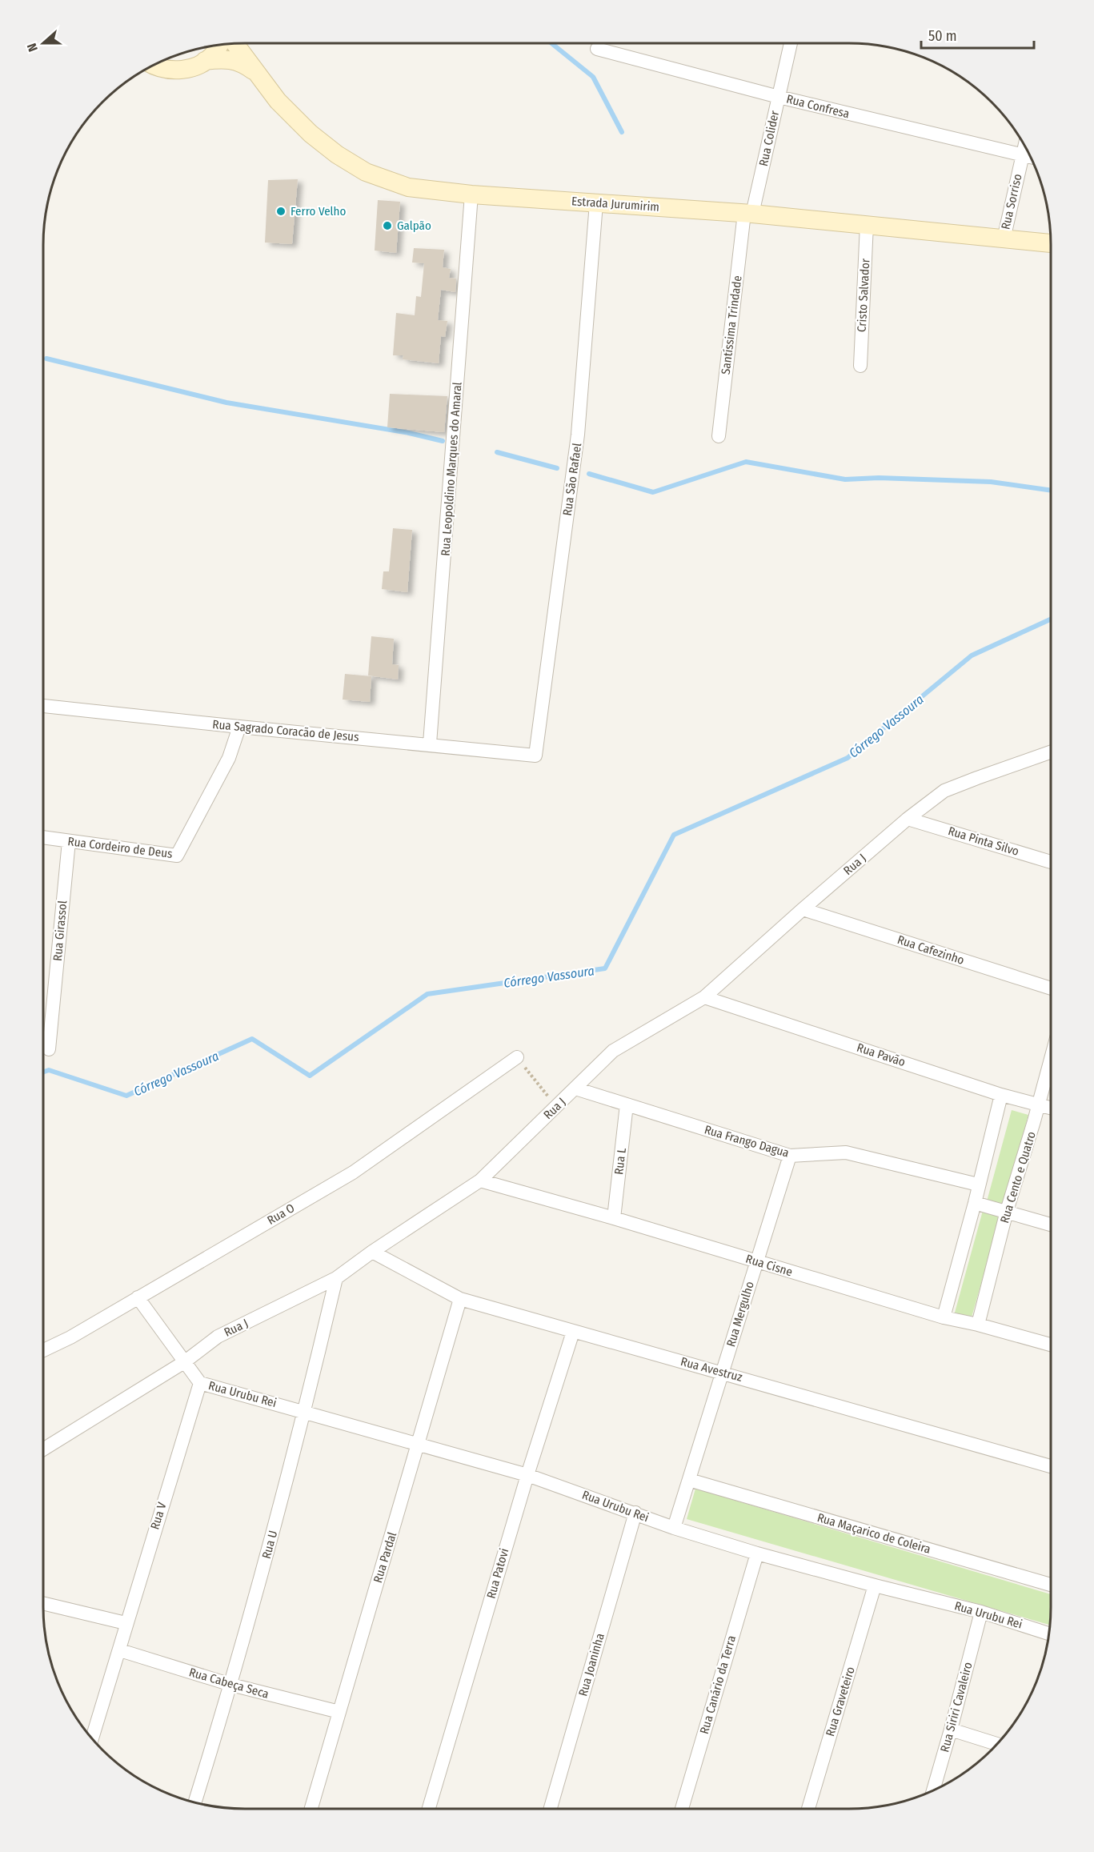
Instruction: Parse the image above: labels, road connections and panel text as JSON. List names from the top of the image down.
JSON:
{
  "streets": {
    "main road": ["Estrada Jurumirim"],
    "street": [
      "Rua Confresa",
      "Rua Colider",
      "Rua Sorriso",
      "Cristo Salvador",
      "Santíssima Trindade",
      "Rua Leopoldino Marques do Amaral",
      "Rua São Rafael",
      "Rua Sagrado Coracão de Jesus",
      "Rua Pinta Silvo",
      "Rua Cordeiro de Deus",
      "Rua J",
      "Rua Girassol",
      "Rua Cafezinho",
      "Rua Pavão",
      "Rua Frango Dagua",
      "Rua L",
      "Rua Cento e Quatro",
      "Rua O",
      "Rua Cisne",
      "Rua Mergulho",
      "Rua Avestruz",
      "Rua Urubu Rei",
      "Rua V",
      "Rua Maçarico de Coleira",
      "Rua U",
      "Rua Pardal",
      "Rua Patovi",
      "Rua Joaninha",
      "Rua Cabeça Seca",
      "Rua Canário da Terra",
      "Rua Graveteiro",
      "Rua Siriri Cavaleiro"
    ]
  },
  "crossings": [
    ["Rua Confresa", "Rua Colider"],
    ["Rua Confresa", "Rua Sorriso"],
    ["Rua Colider", "Estrada Jurumirim"],
    ["Rua Colider", "Santíssima Trindade"],
    ["Rua Sorriso", "Estrada Jurumirim"],
    ["Estrada Jurumirim", "Cristo Salvador"],
    ["Estrada Jurumirim", "Santíssima Trindade"],
    ["Estrada Jurumirim", "Rua Leopoldino Marques do Amaral"],
    ["Estrada Jurumirim", "Rua São Rafael"],
    ["Rua Leopoldino Marques do Amaral", "Rua Sagrado Coracão de Jesus"],
    ["Rua São Rafael", "Rua Sagrado Coracão de Jesus"],
    ["Rua Sagrado Coracão de Jesus", "Rua Cordeiro de Deus"],
    ["Rua Pinta Silvo", "Rua J"],
    ["Rua Cordeiro de Deus", "Rua Girassol"],
    ["Rua J", "Rua Cafezinho"],
    ["Rua J", "Rua Pavão"],
    ["Rua J", "Rua Frango Dagua"],
    ["Rua J", "Rua Cisne"],
    ["Rua J", "Rua Avestruz"],
    ["Rua J", "Rua Urubu Rei"],
    ["Rua J", "Rua U"],
    ["Rua Pavão", "Rua Cento e Quatro"],
    ["Rua Frango Dagua", "Rua L"],
    ["Rua Frango Dagua", "Rua Mergulho"],
    ["Rua L", "Rua Cisne"],
    ["Rua Cento e Quatro", "Rua Cisne"],
    ["Rua Cisne", "Rua Mergulho"],
    ["Rua Mergulho", "Rua Avestruz"],
    ["Rua Mergulho", "Rua Urubu Rei"],
    ["Rua Mergulho", "Rua Maçarico de Coleira"],
    ["Rua Avestruz", "Rua Pardal"],
    ["Rua Avestruz", "Rua Patovi"],
    ["Rua Urubu Rei", "Rua V"],
    ["Rua Urubu Rei", "Rua U"],
    ["Rua Urubu Rei", "Rua Pardal"],
    ["Rua Urubu Rei", "Rua Patovi"],
    ["Rua Urubu Rei", "Rua Joaninha"],
    ["Rua Urubu Rei", "Rua Canário da Terra"],
    ["Rua Urubu Rei", "Rua Graveteiro"],
    ["Rua Urubu Rei", "Rua Siriri Cavaleiro"],
    ["Rua V", "Rua Cabeça Seca"],
    ["Rua U", "Rua Cabeça Seca"],
    ["Rua Pardal", "Rua Cabeça Seca"]
  ],
  "water": ["Córrego Vassoura"],
  "places": ["Ferro Velho", "Galpão"],
  "scale_bar": "50 m",
  "north": "left"
}
